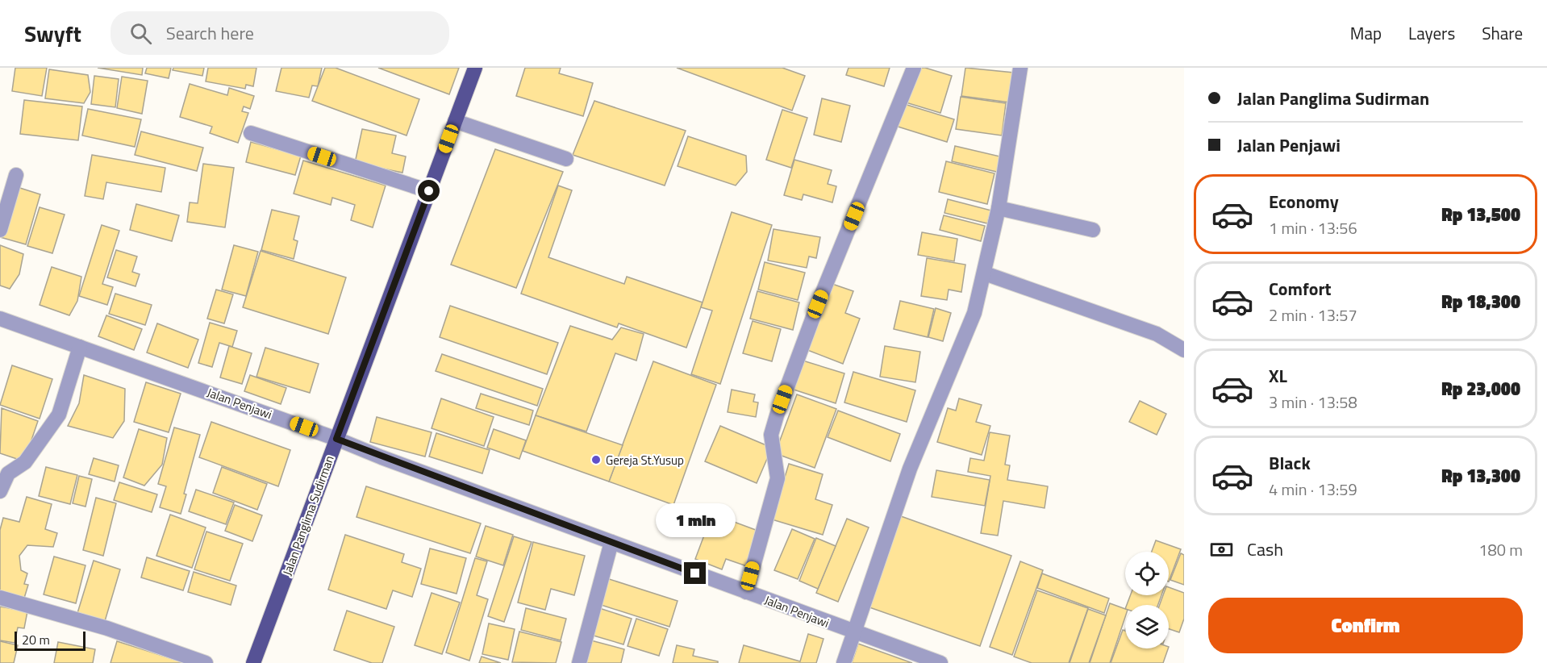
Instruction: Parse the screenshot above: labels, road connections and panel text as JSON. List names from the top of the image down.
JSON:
{
  "streets": {
    "main road": ["Jalan Panglima Sudirman"],
    "street": ["Jalan Penjawi"]
  },
  "crossings": [
    ["Jalan Penjawi", "Jalan Panglima Sudirman"]
  ],
  "places": ["Gereja St.Yusup"],
  "scale_bar": "20 m",
  "page": {
    "header": "Swyft",
    "search": "Search here",
    "nav": ["Map", "Layers", "Share"],
    "banner": ["Jalan Panglima Sudirman", "Jalan Penjawi"],
    "list": [
      {
        "name": "Economy",
        "note": "1 min · 13:56",
        "value": "Rp 13,500"
      },
      {
        "name": "Comfort",
        "note": "2 min · 13:57",
        "value": "Rp 18,300"
      },
      {
        "name": "XL",
        "note": "3 min · 13:58",
        "value": "Rp 23,000"
      },
      {
        "name": "Black",
        "note": "4 min · 13:59",
        "value": "Rp 13,300"
      }
    ],
    "bubble": "1 min",
    "pay": ["Cash", "180 m"],
    "buttons": "Confirm",
    "scale": "20 m"
  }
}
